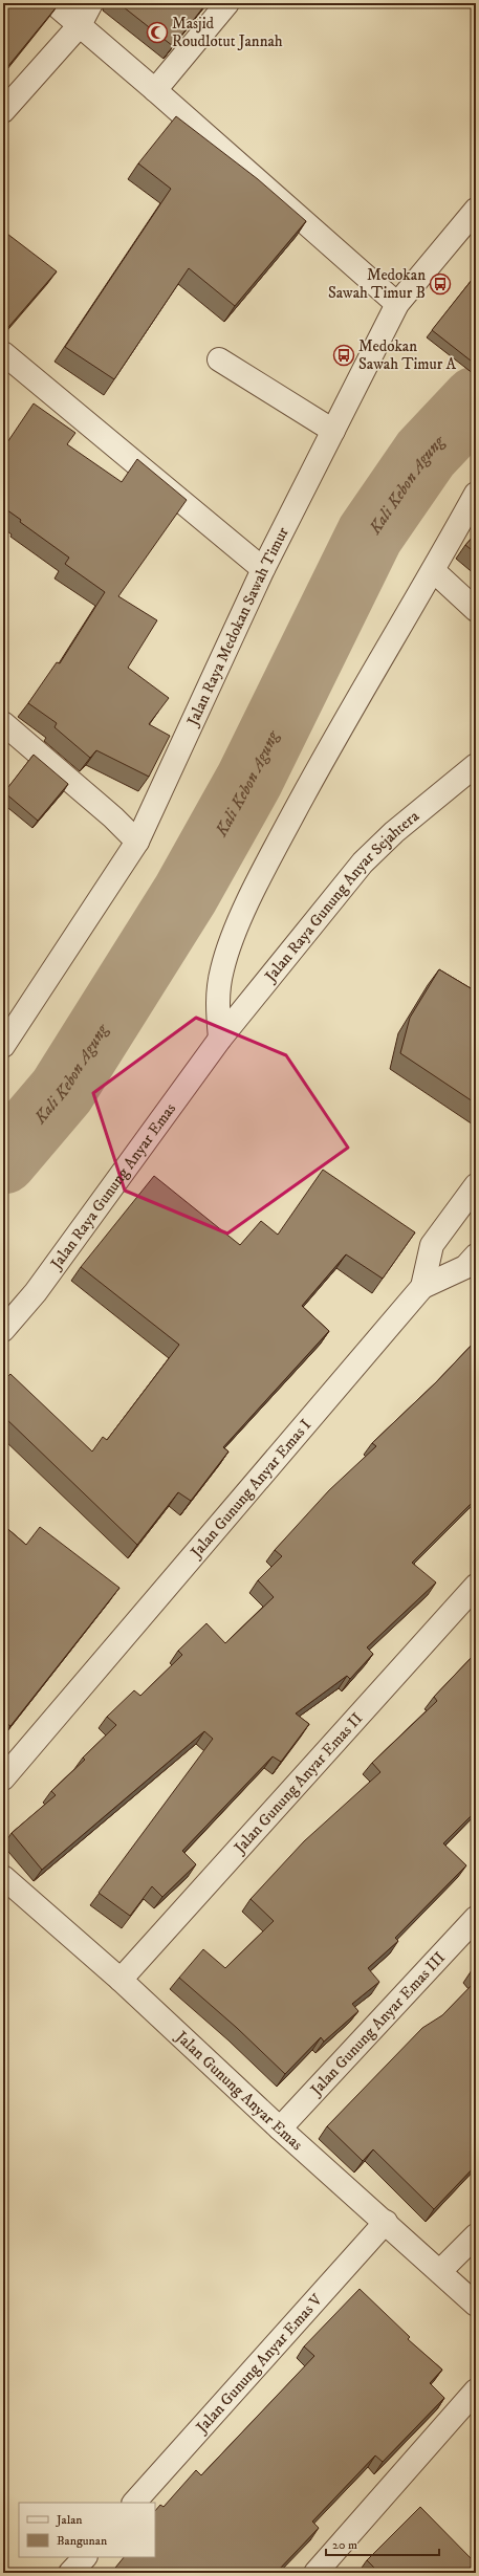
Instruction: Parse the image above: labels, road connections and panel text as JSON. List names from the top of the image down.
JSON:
{
  "streets": {
    "street": [
      "Jalan Raya Medokan Sawah Timur",
      "Jalan Raya Gunung Anyar Sejahtera",
      "Jalan Raya Gunung Anyar Emas",
      "Jalan Gunung Anyar Emas I",
      "Jalan Gunung Anyar Emas II",
      "Jalan Gunung Anyar Emas III",
      "Jalan Gunung Anyar Emas",
      "Jalan Gunung Anyar Emas V"
    ]
  },
  "crossings": [
    ["Jalan Raya Gunung Anyar Sejahtera", "Jalan Raya Gunung Anyar Emas"],
    ["Jalan Gunung Anyar Emas II", "Jalan Gunung Anyar Emas"],
    ["Jalan Gunung Anyar Emas III", "Jalan Gunung Anyar Emas"],
    ["Jalan Gunung Anyar Emas", "Jalan Gunung Anyar Emas V"]
  ],
  "water": ["Kali Kebon Agung"],
  "places": {
    "mosque": ["Masjid Roudlotut Jannah"],
    "bus stop": ["Medokan Sawah Timur B", "Medokan Sawah Timur A"]
  },
  "legend": ["Jalan", "Bangunan"],
  "scale_bar": "20 m"
}
